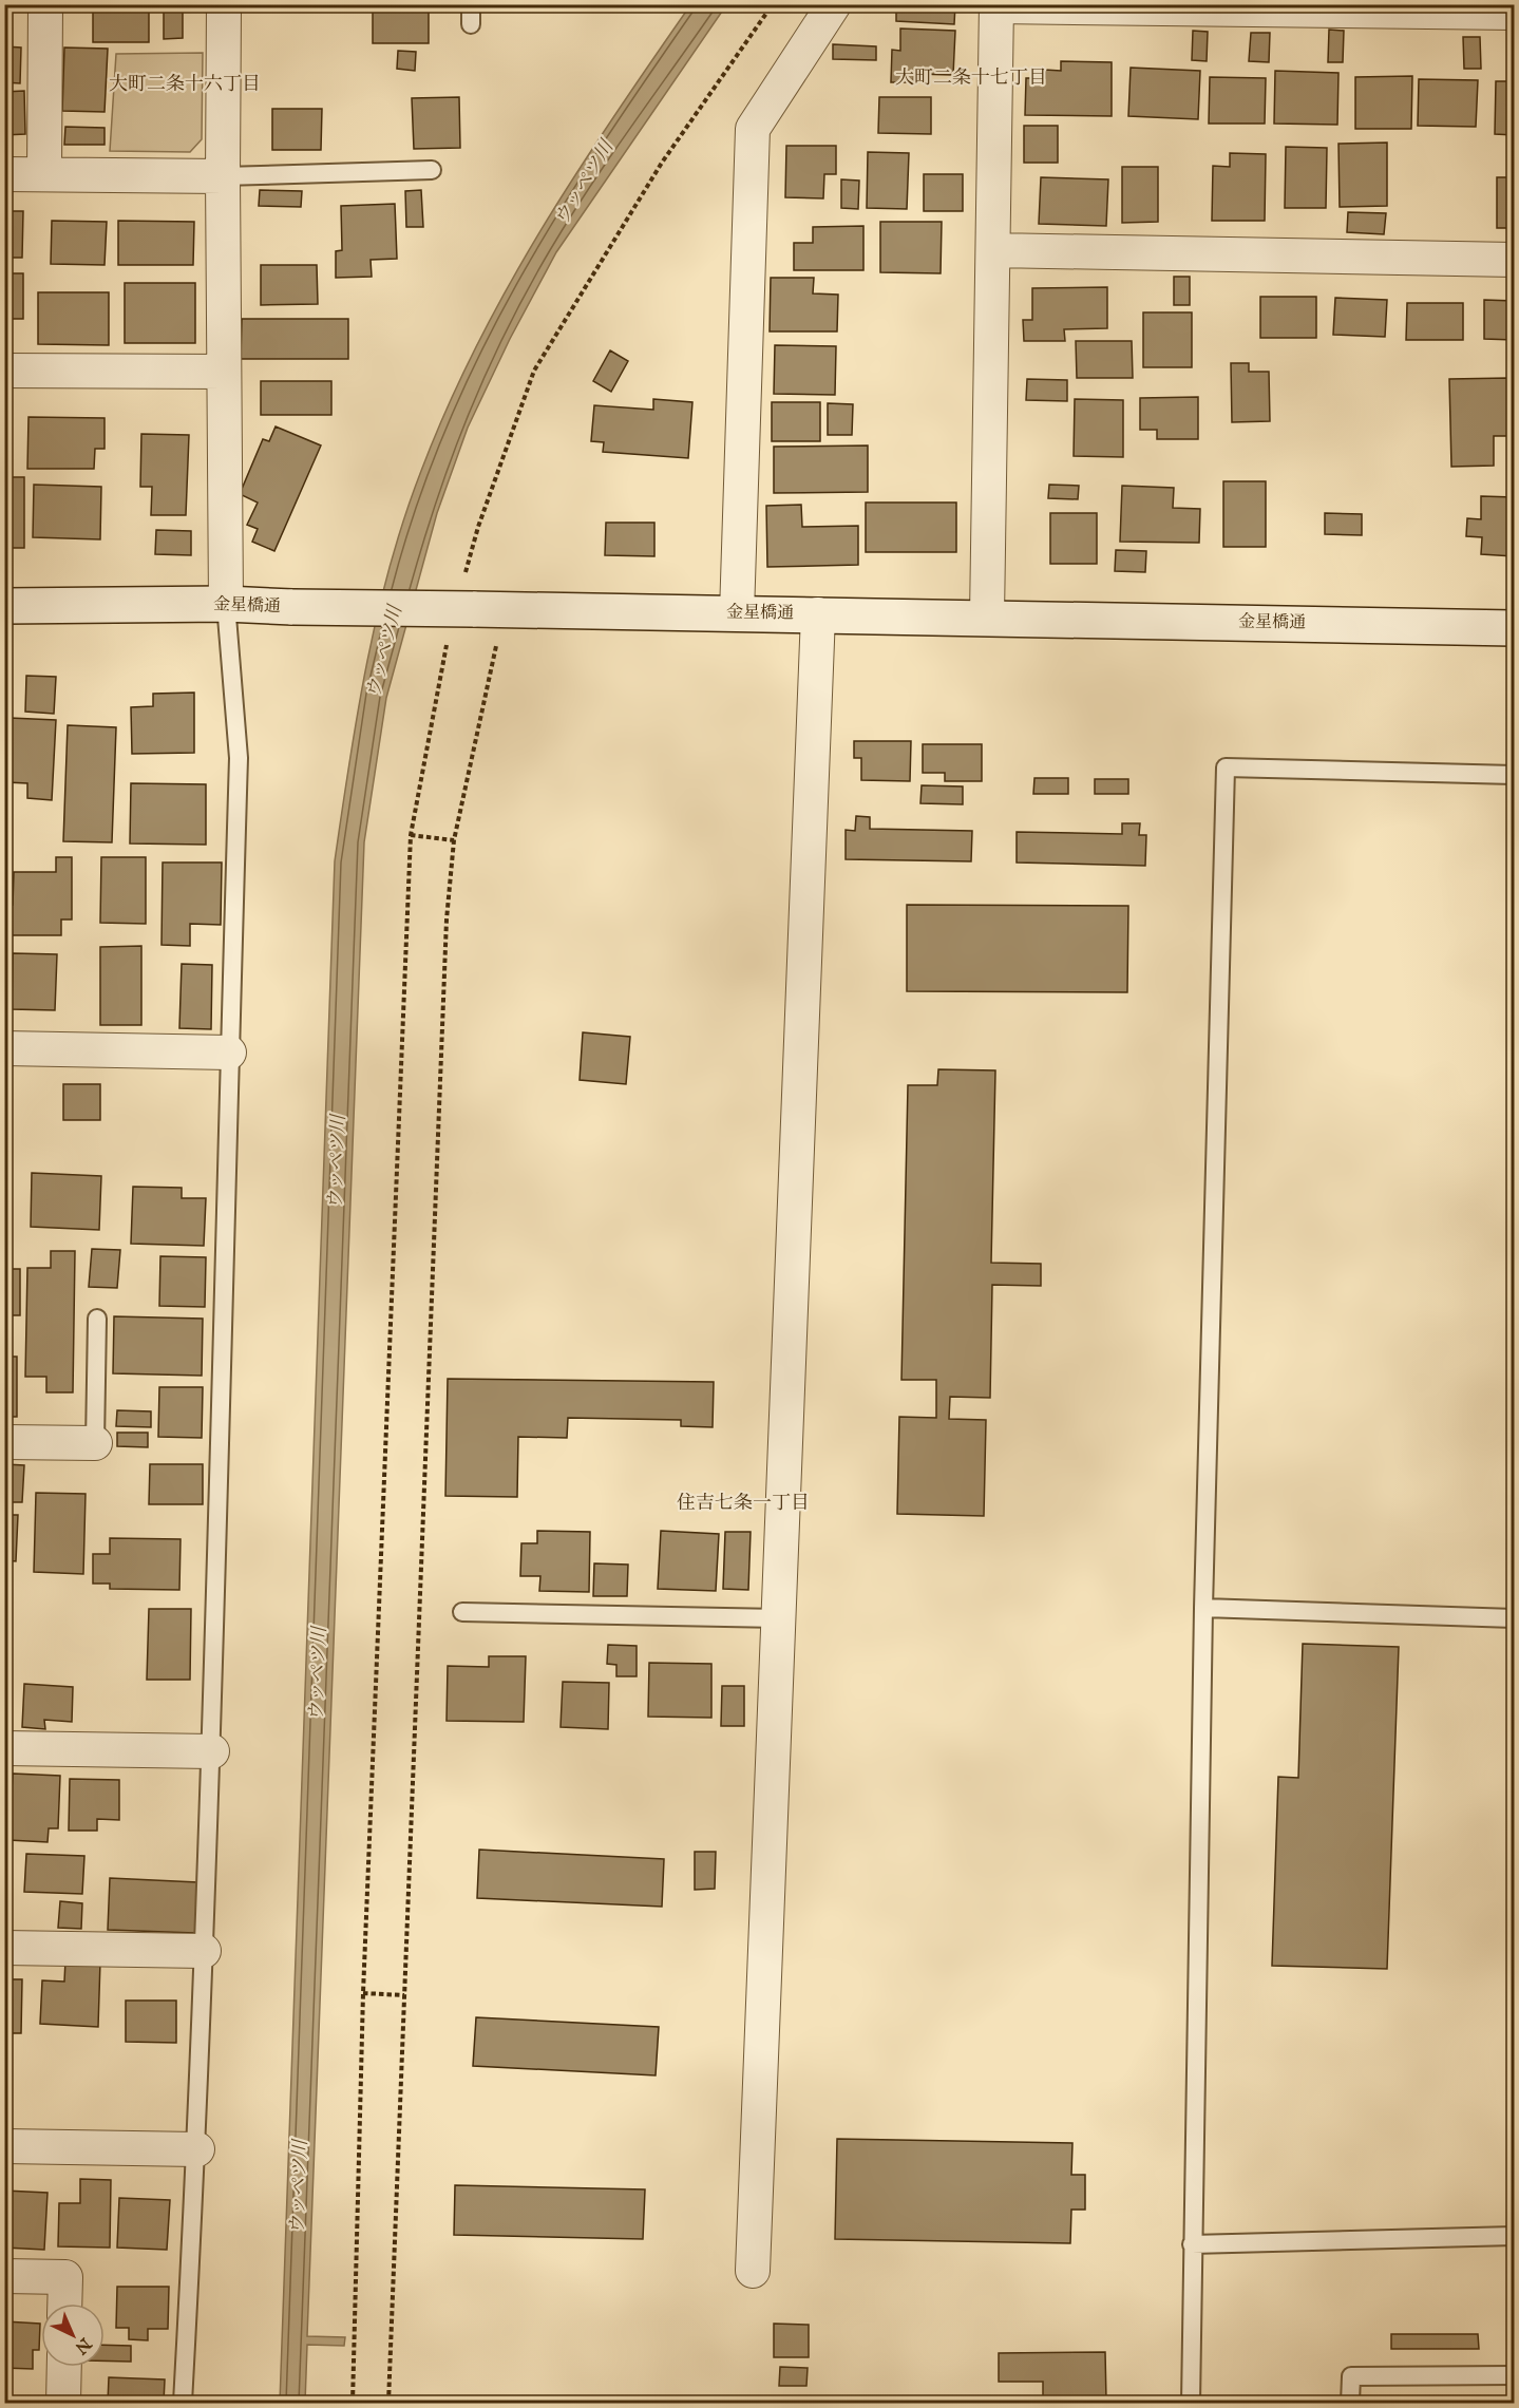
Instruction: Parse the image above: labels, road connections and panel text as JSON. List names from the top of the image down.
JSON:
{
  "streets": {
    "street": ["金星橋通"]
  },
  "districts": ["大町二条十七丁目", "大町二条十六丁目", "住吉七条一丁目"],
  "water": ["ウッペツ川"],
  "north": "bottom right"
}
